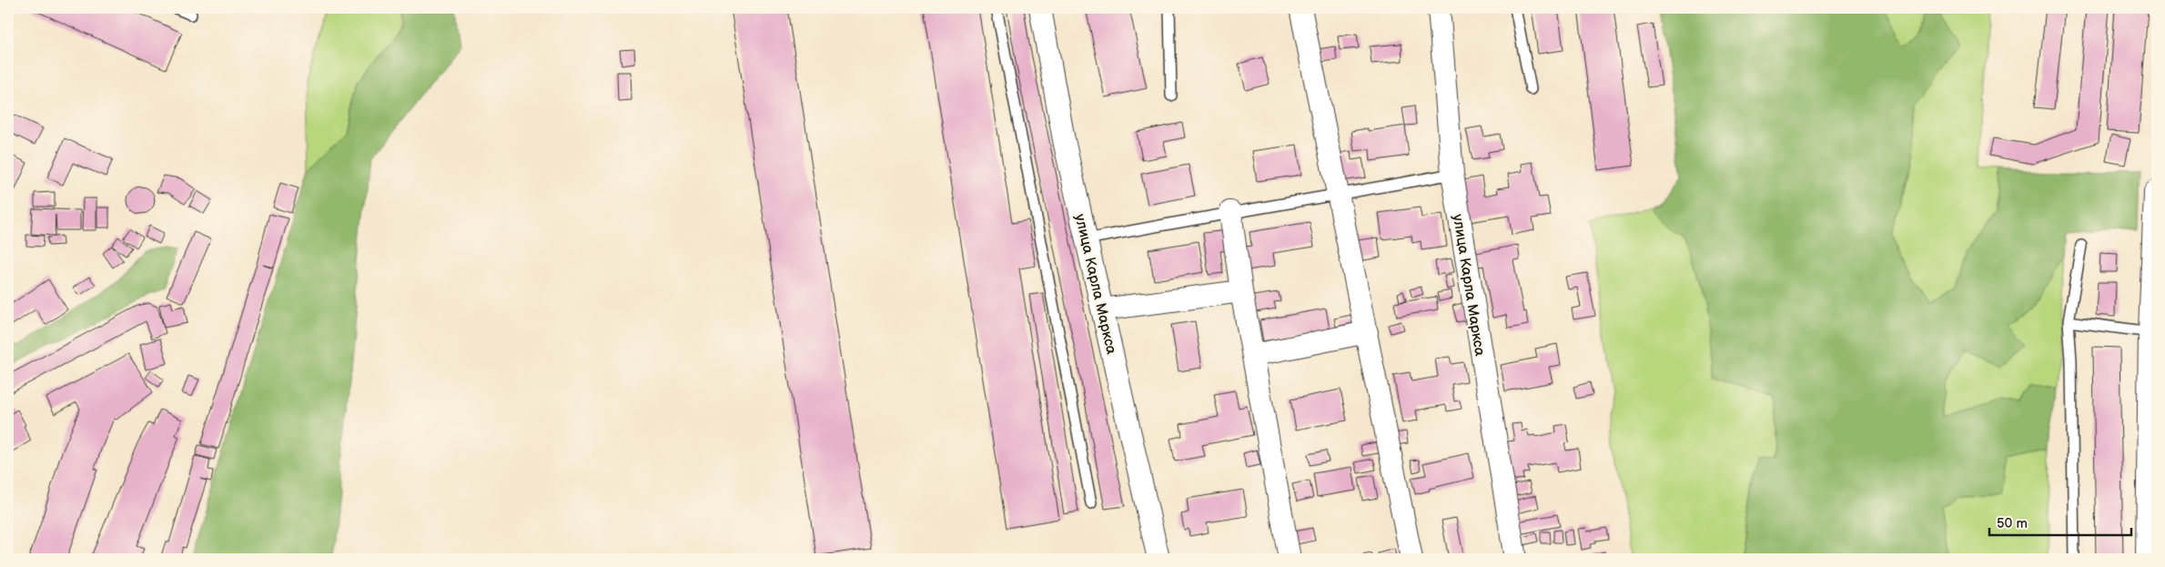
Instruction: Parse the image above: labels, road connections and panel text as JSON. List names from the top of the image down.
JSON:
{
  "streets": {
    "street": ["улица Карла Маркса"]
  },
  "scale_bar": "50 m"
}
